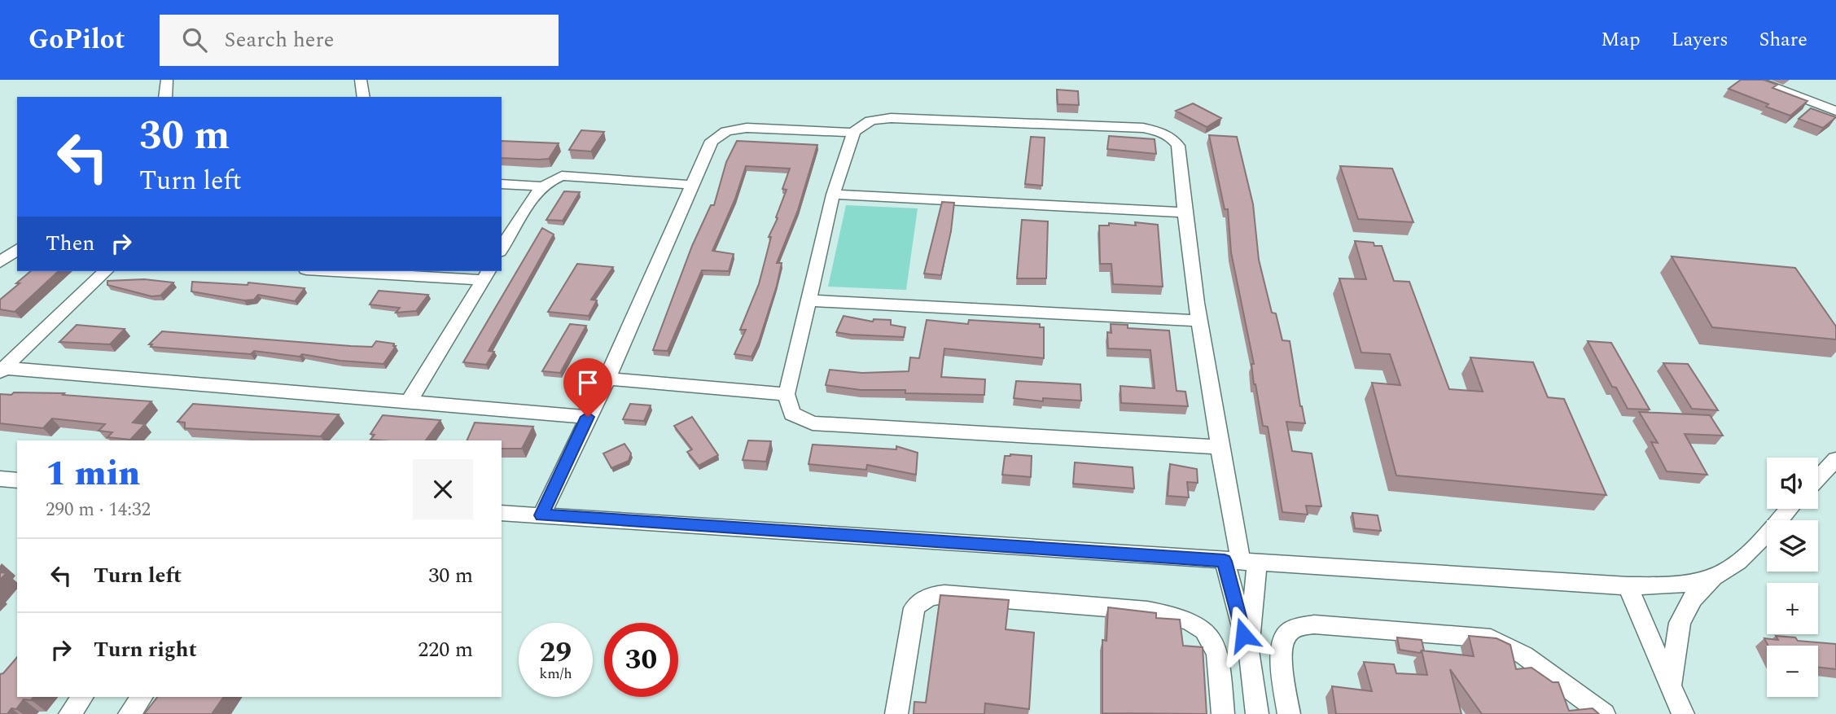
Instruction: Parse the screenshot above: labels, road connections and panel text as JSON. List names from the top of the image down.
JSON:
{
  "page": {
    "header": "GoPilot",
    "search": "Search here",
    "nav": ["Map", "Layers", "Share"],
    "turn": ["30 m", "Turn left"],
    "then": "Then",
    "heading": ["1 min", "290 m · 14:32"],
    "map_buttons": ["+", "−"],
    "list": [
      {
        "name": "Turn left",
        "value": "30 m"
      },
      {
        "name": "Turn right",
        "value": "220 m"
      }
    ],
    "speed": "29 km/h",
    "limit": "30"
  }
}
